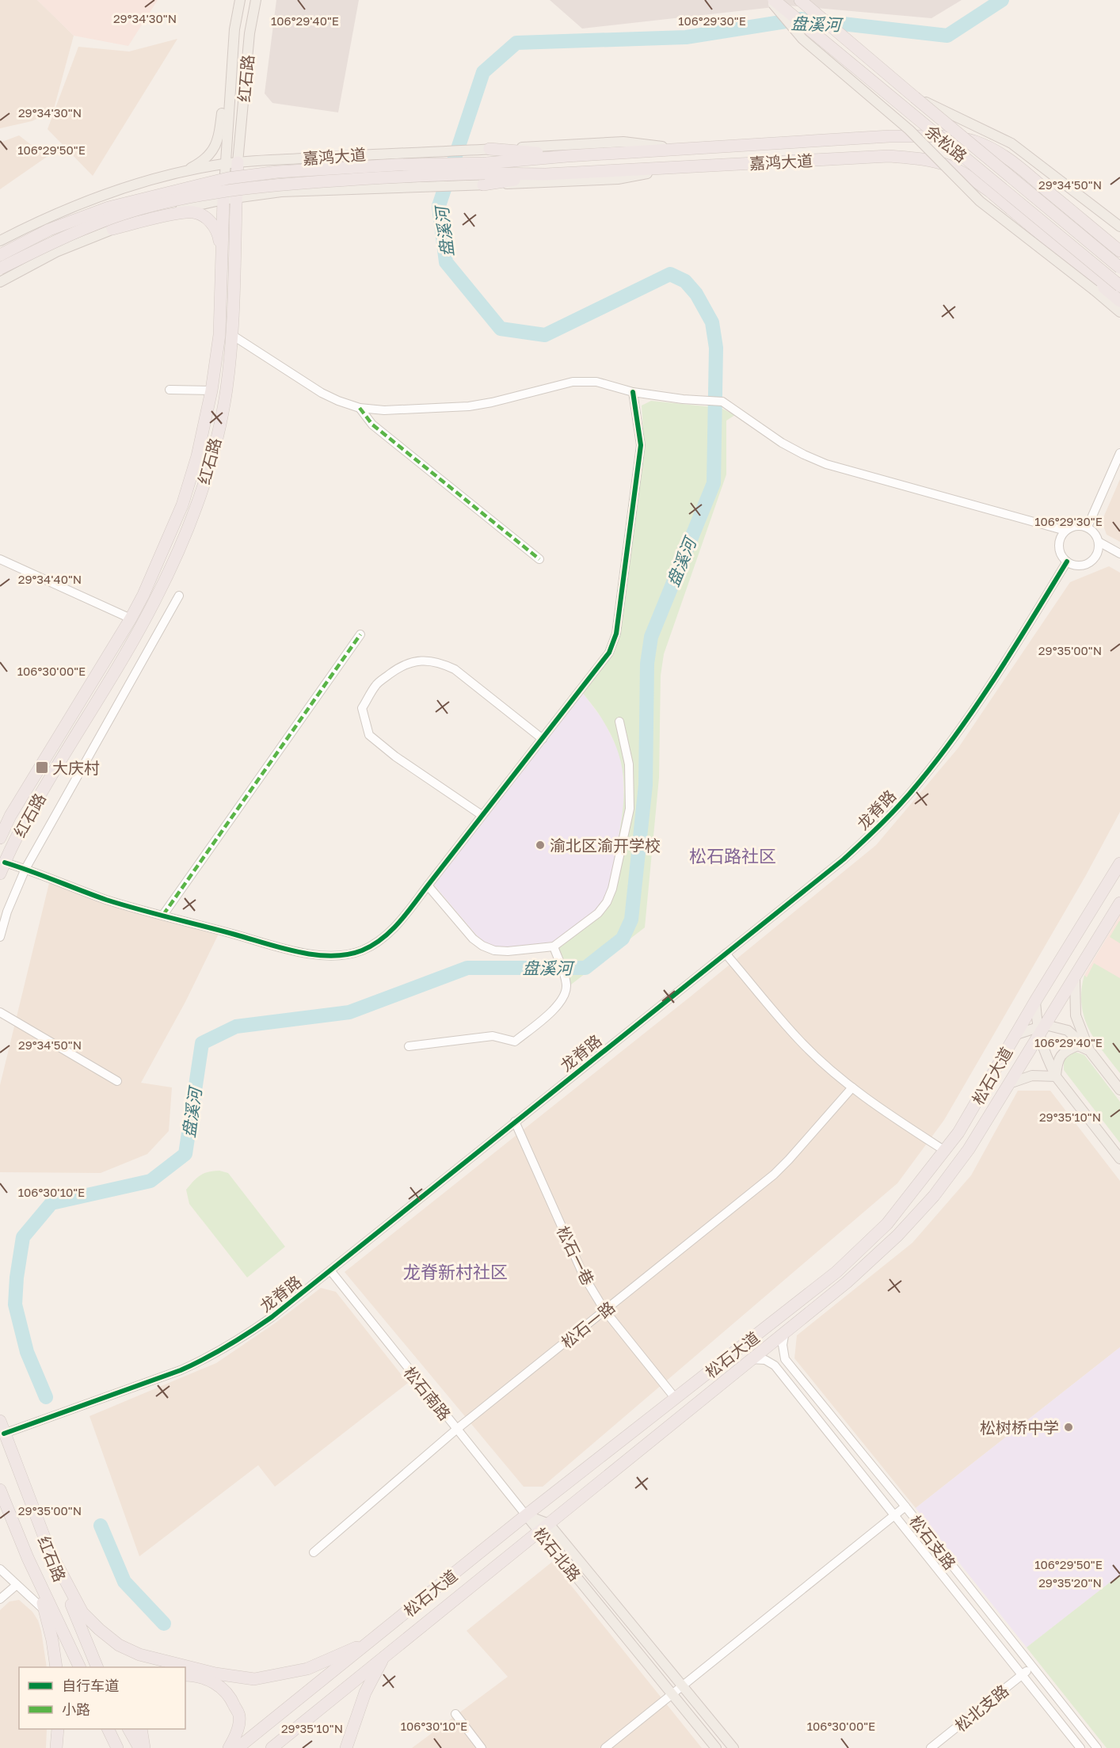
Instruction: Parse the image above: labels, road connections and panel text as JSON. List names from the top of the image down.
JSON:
{
  "streets": {
    "highway": [
      "红石路",
      "余松路",
      "嘉鸿大道",
      "松石大道"
    ],
    "main road": ["松石北路"],
    "street": [
      "龙脊路",
      "松石一巷",
      "松石一路",
      "松石南路",
      "松石支路",
      "松北支路"
    ]
  },
  "crossings": [
    ["红石路", "嘉鸿大道"],
    ["红石路", "龙脊路"],
    ["龙脊路", "松石一巷"],
    ["龙脊路", "松石南路"],
    ["松石大道", "松石一巷"],
    ["松石大道", "松石南路"],
    ["松石大道", "松石支路"],
    ["松石大道", "松石北路"],
    ["松石一巷", "松石一路"],
    ["松石一路", "松石南路"],
    ["松石南路", "松石北路"],
    ["松石支路", "松北支路"]
  ],
  "districts": ["松石路社区", "龙脊新村社区"],
  "water": ["盘溪河"],
  "places": {
    "transit": ["大庆村"],
    "other": ["渝北区渝开学校", "松树桥中学"]
  },
  "legend": ["自行车道", "小路"],
  "coordinates": [
    "29°34'30\"N",
    "106°29'40\"E",
    "106°29'30\"E",
    "106°29'50\"E",
    "29°34'50\"N",
    "29°34'40\"N",
    "29°35'00\"N",
    "106°30'00\"E",
    "29°35'10\"N",
    "106°30'10\"E",
    "29°35'20\"N"
  ]
}
